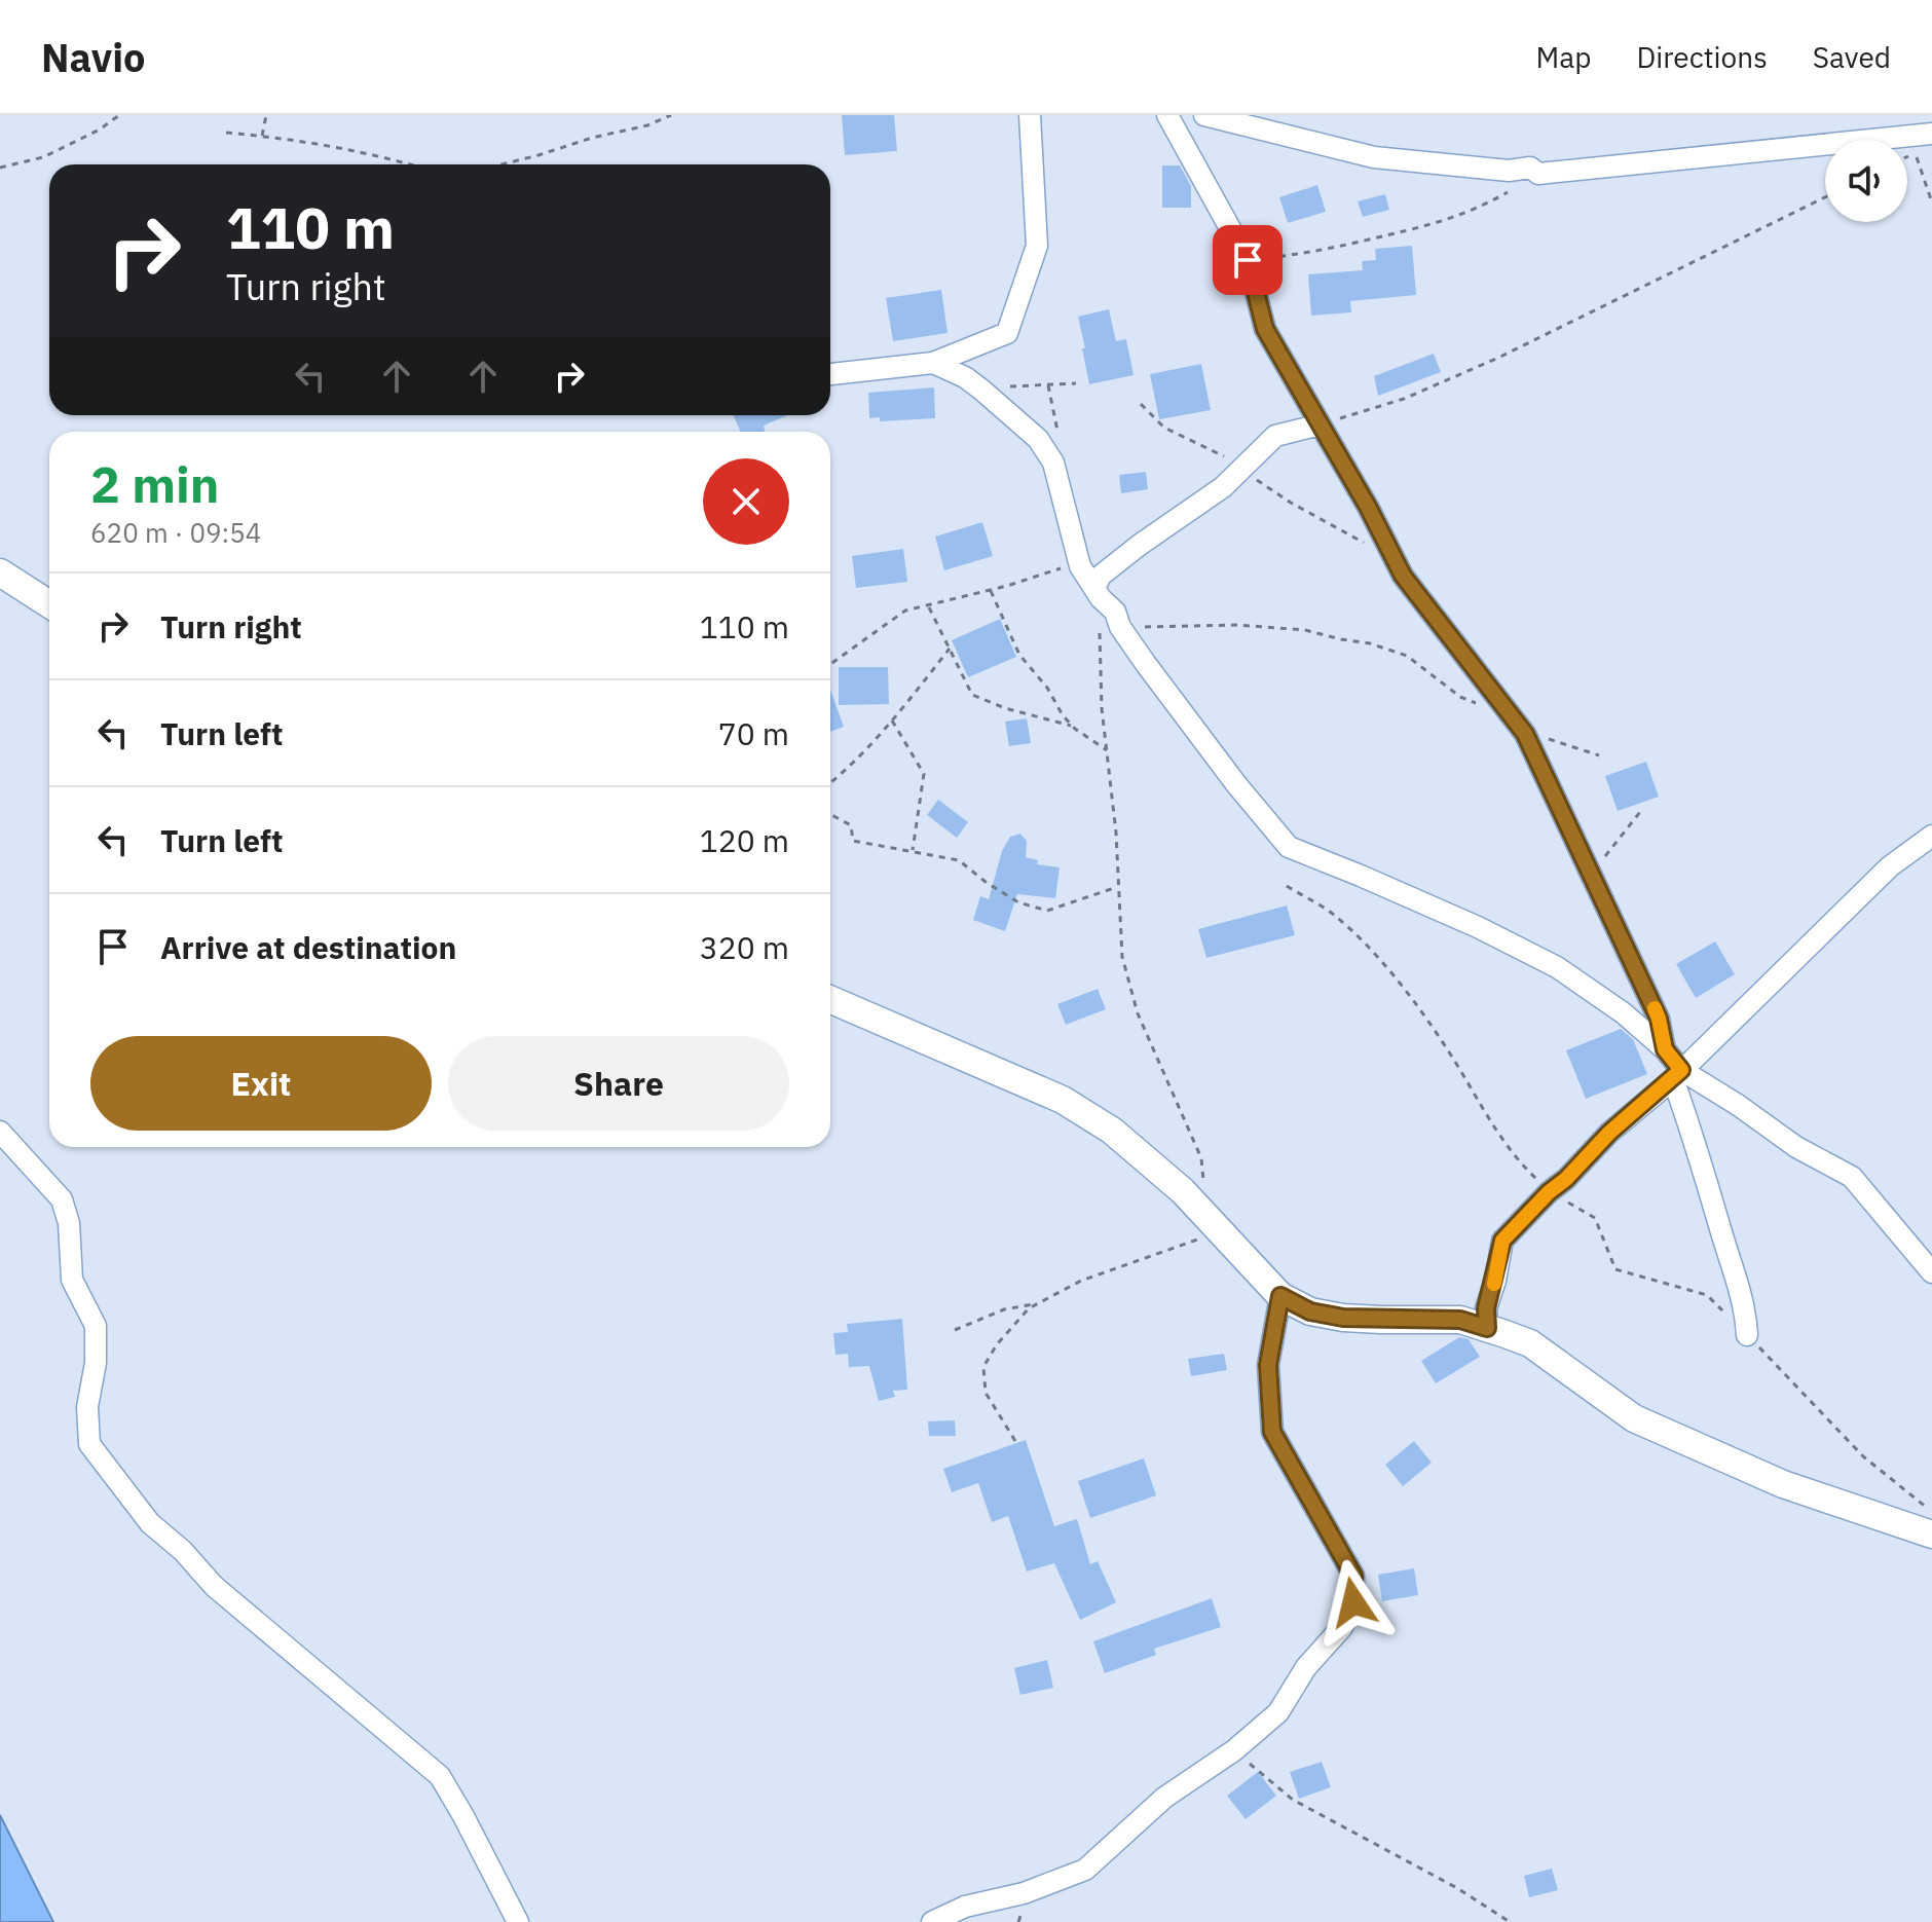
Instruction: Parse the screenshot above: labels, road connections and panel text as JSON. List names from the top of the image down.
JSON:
{
  "page": {
    "header": "Navio",
    "nav": ["Map", "Directions", "Saved"],
    "turn": ["110 m", "Turn right"],
    "heading": ["2 min", "620 m · 09:54"],
    "list": [
      {
        "name": "Turn right",
        "value": "110 m"
      },
      {
        "name": "Turn left",
        "value": "70 m"
      },
      {
        "name": "Turn left",
        "value": "120 m"
      },
      {
        "name": "Arrive at destination",
        "value": "320 m"
      }
    ],
    "buttons": ["Exit", "Share"]
  }
}
